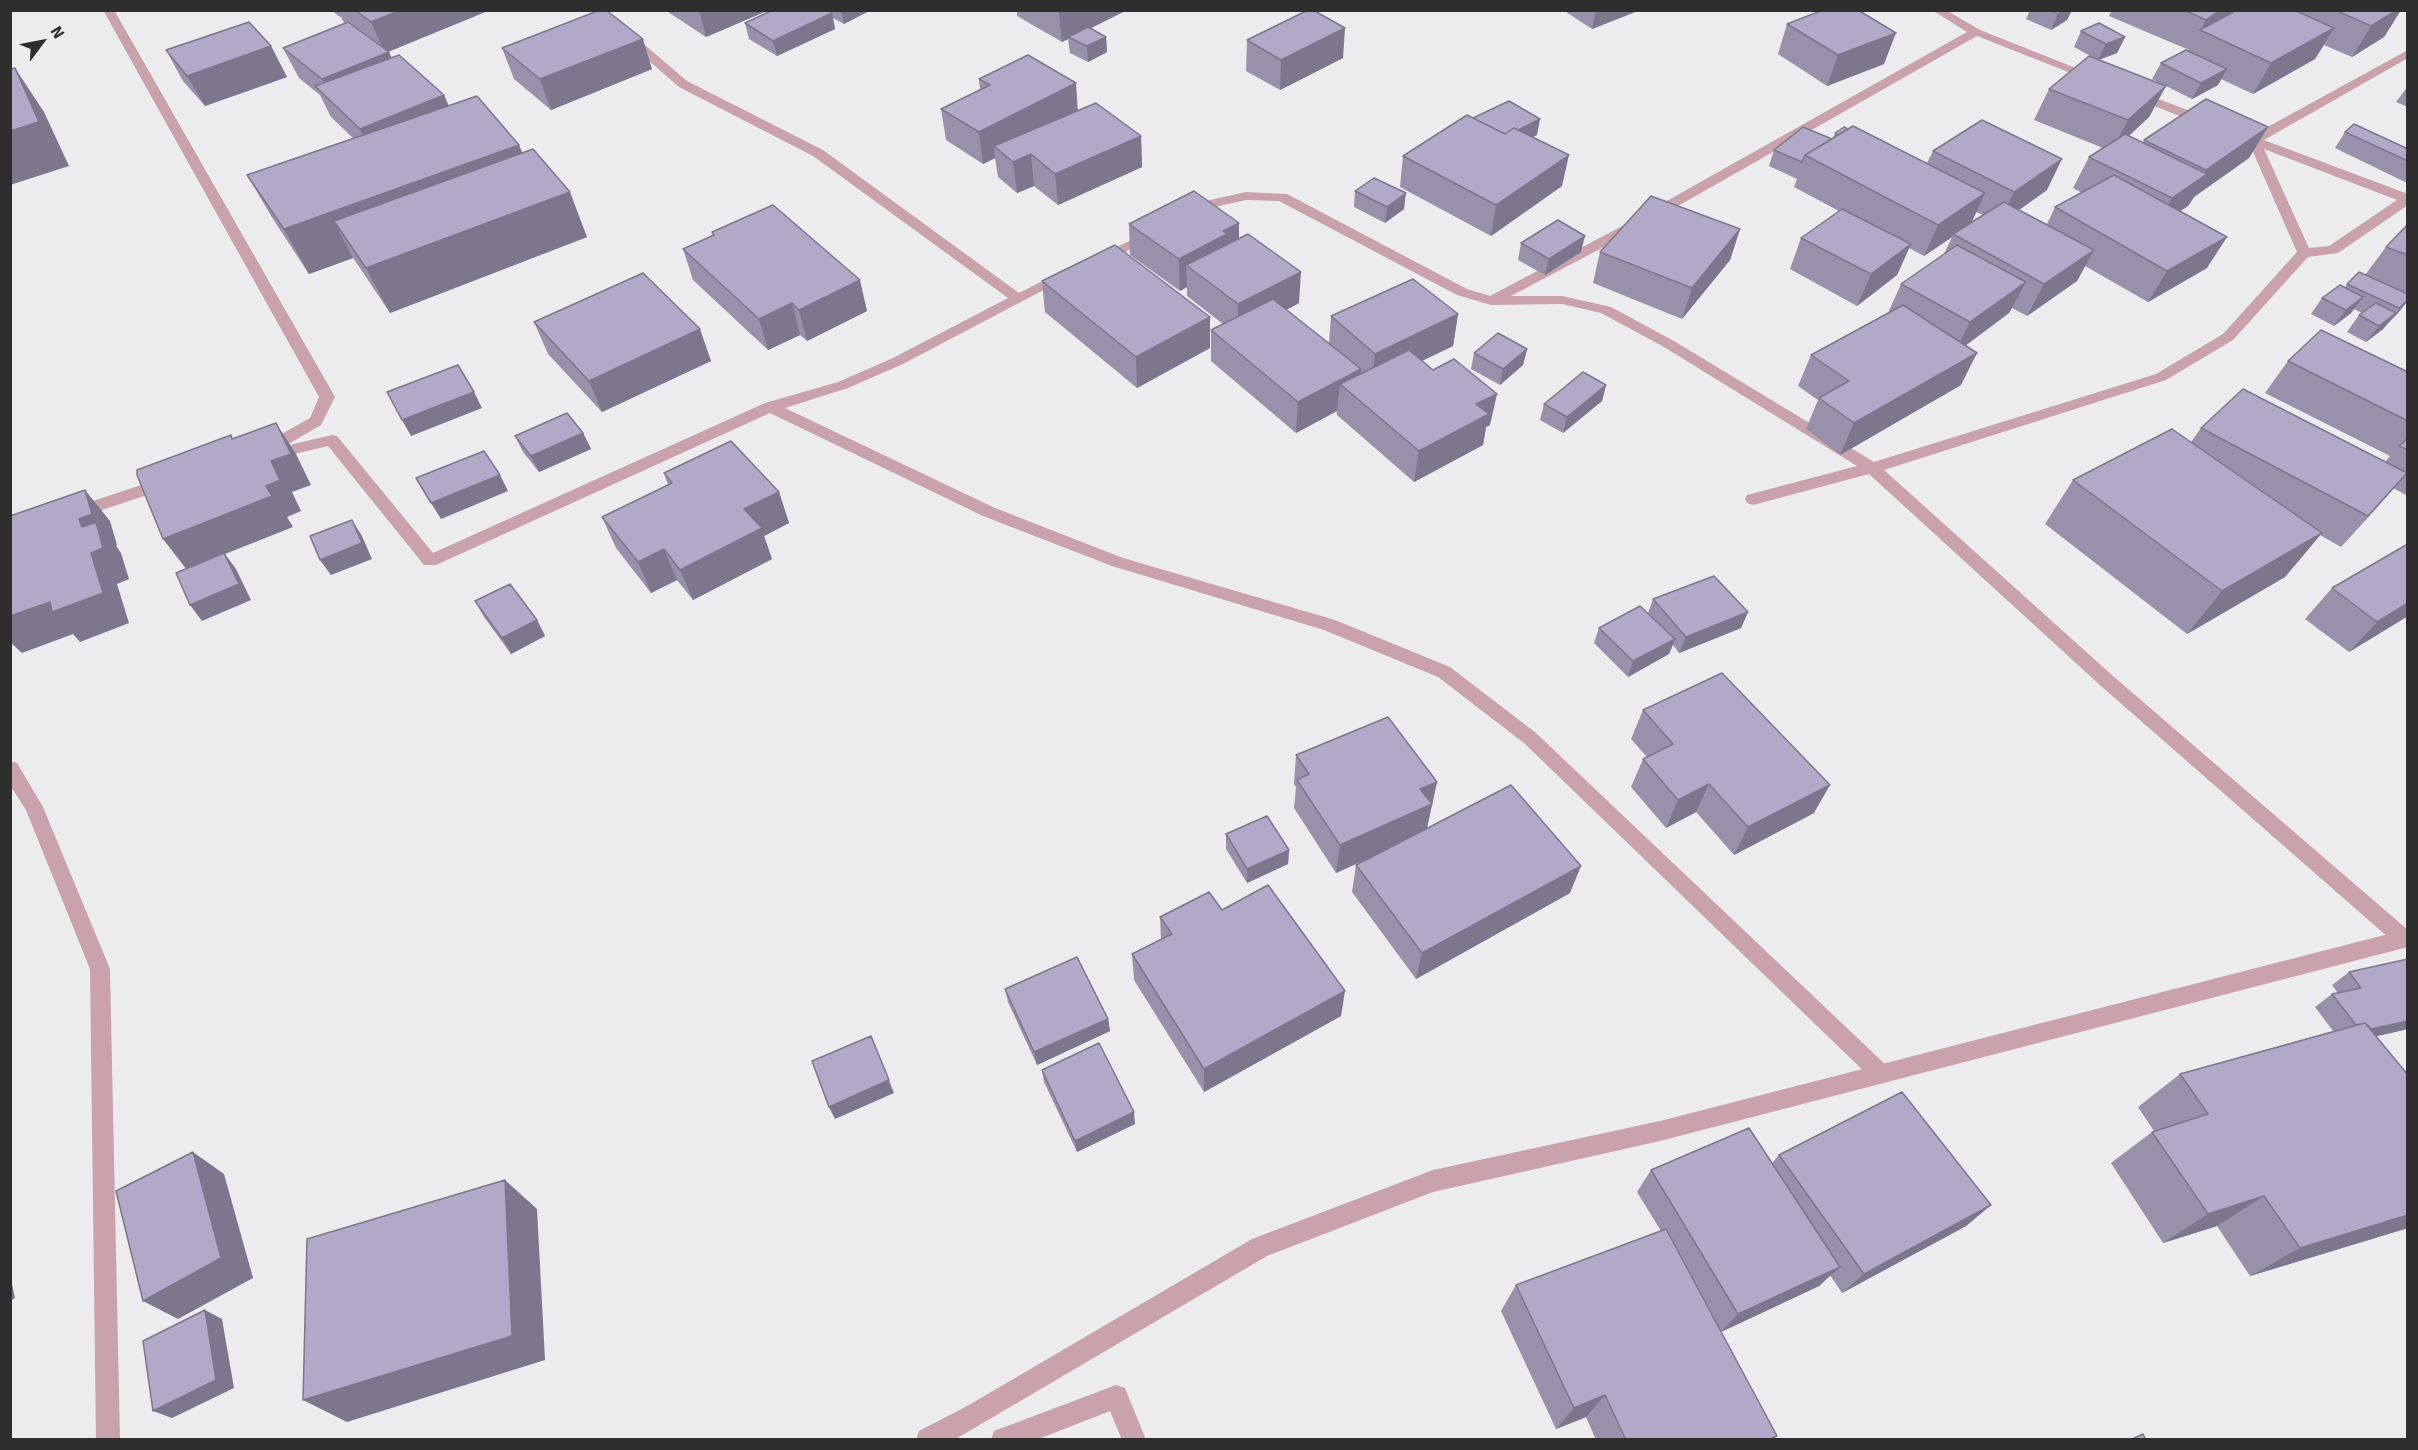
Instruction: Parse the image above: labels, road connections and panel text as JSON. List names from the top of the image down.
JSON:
{
  "north": "top right"
}
